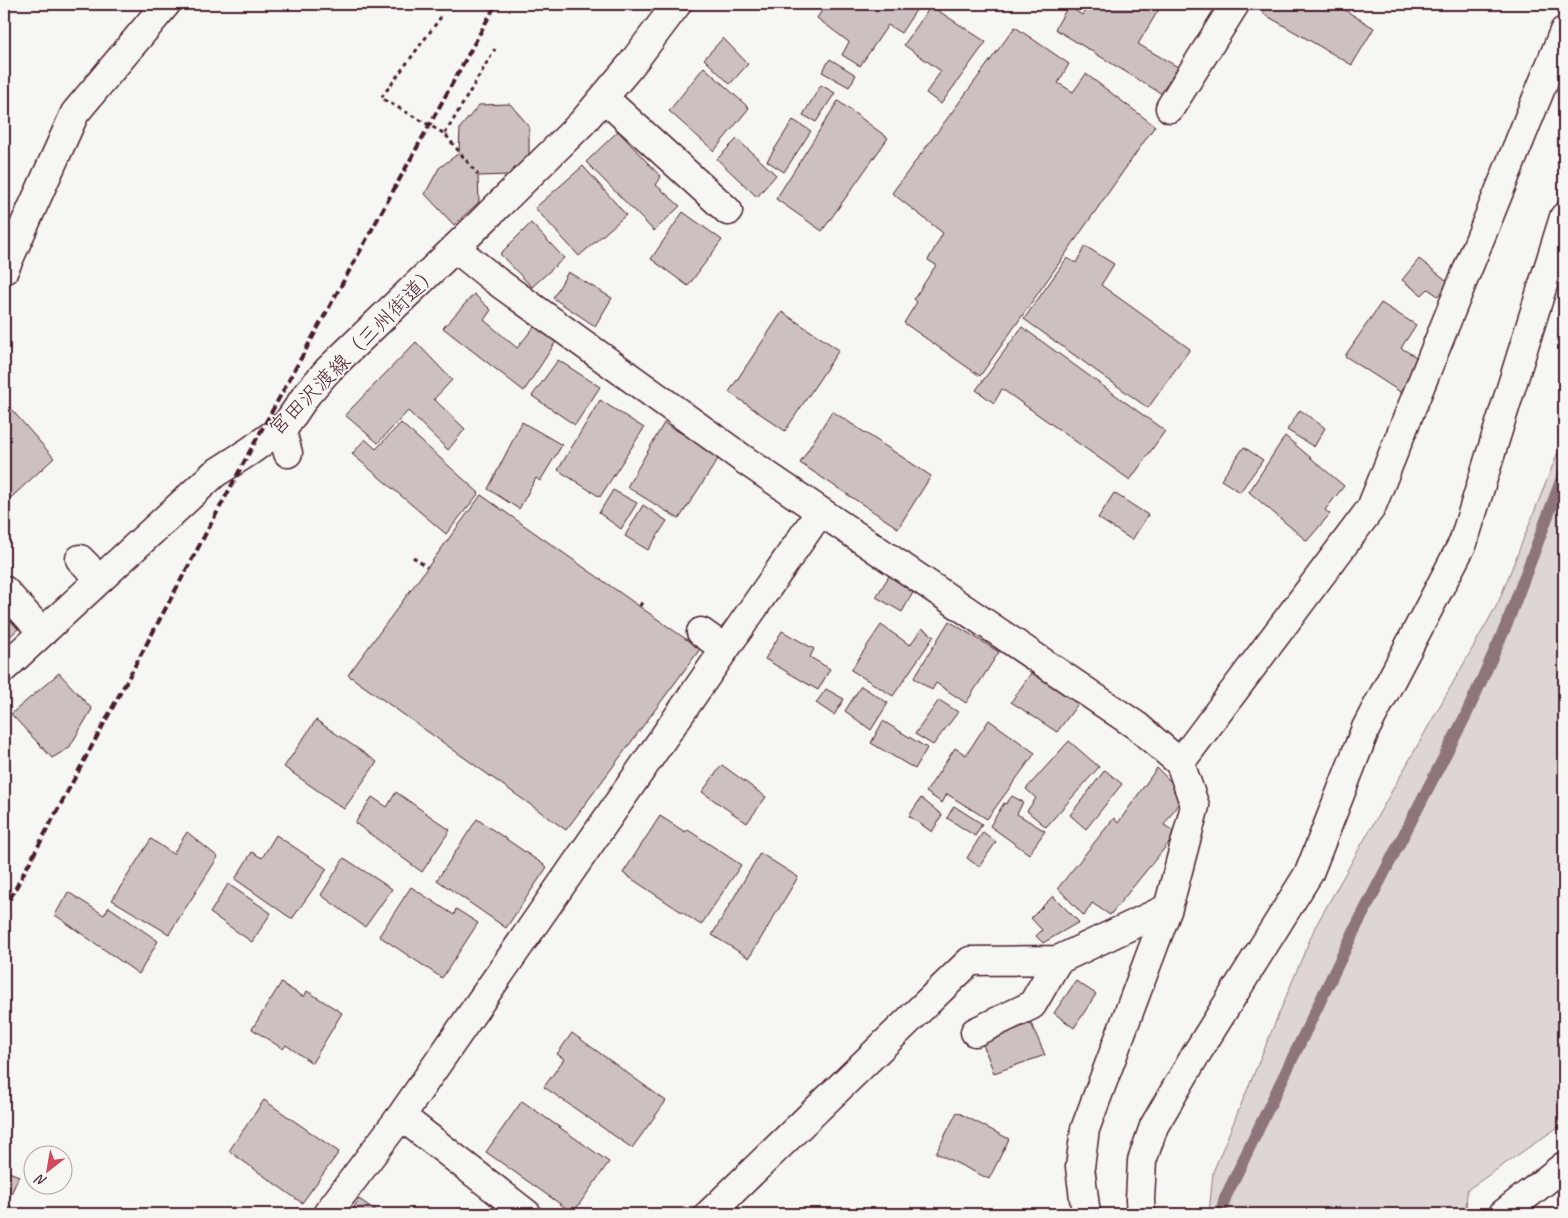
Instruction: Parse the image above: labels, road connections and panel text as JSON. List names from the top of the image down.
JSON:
{
  "streets": {
    "street": ["宮田沢渡線（三州街道）"]
  },
  "north": "bottom left"
}
